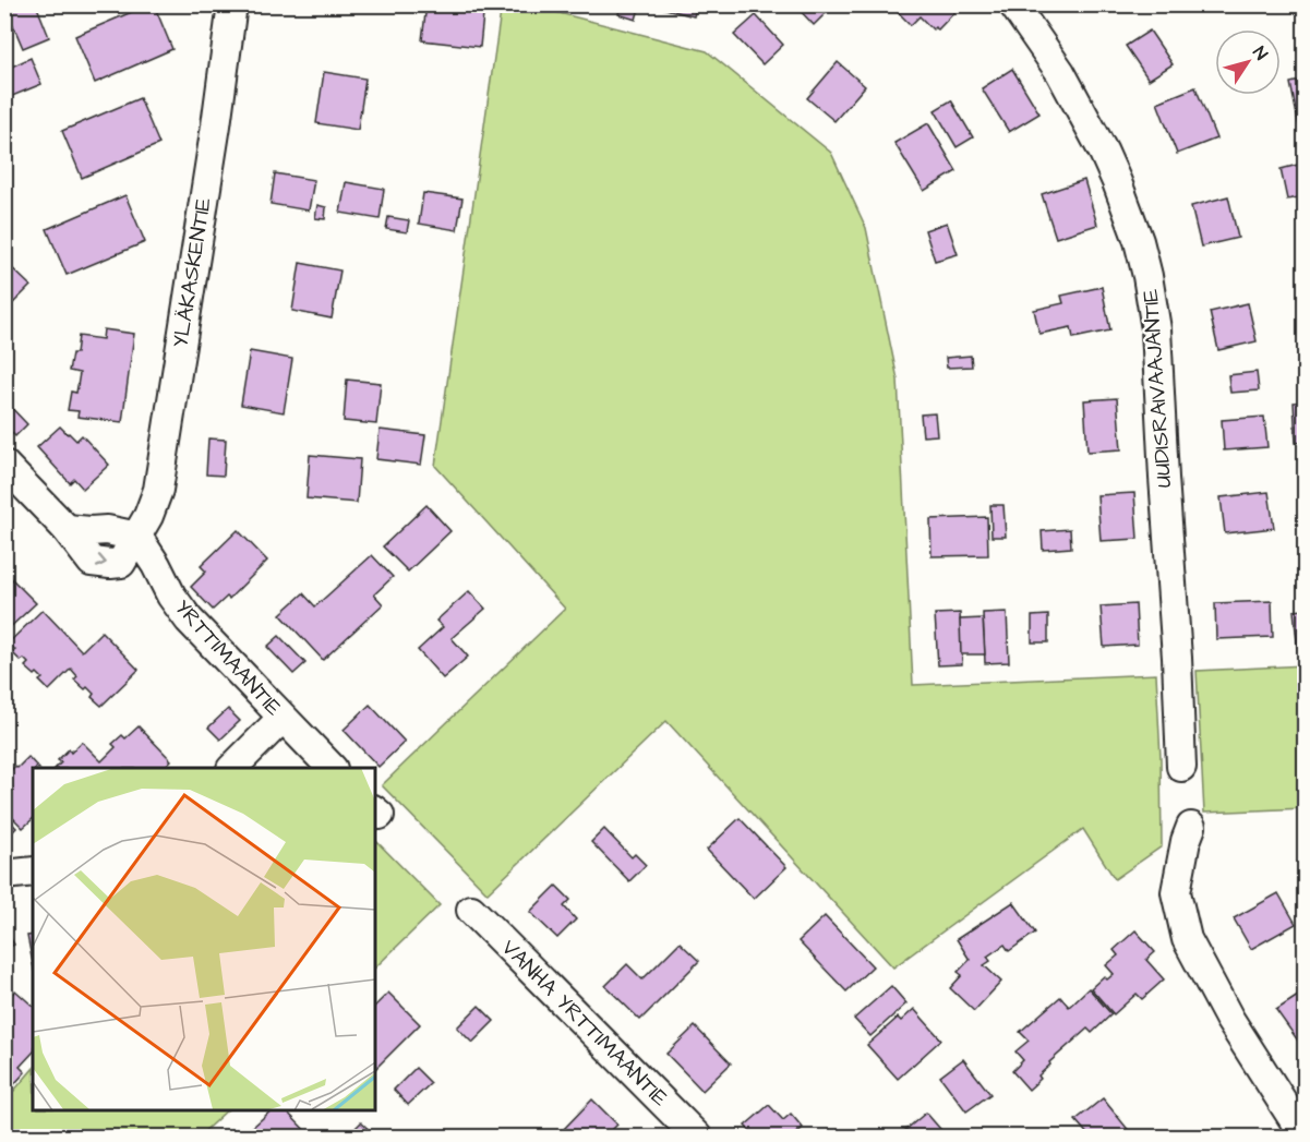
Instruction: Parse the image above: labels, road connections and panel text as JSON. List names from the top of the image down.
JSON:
{
  "streets": {
    "street": [
      "YLÄKASKENTIE",
      "UUDISRAIVAAJANTIE",
      "YRTTIMAANTIE",
      "VANHA YRTTIMAANTIE"
    ]
  },
  "crossings": [
    ["YLÄKASKENTIE", "YRTTIMAANTIE"]
  ],
  "north": "top right"
}
